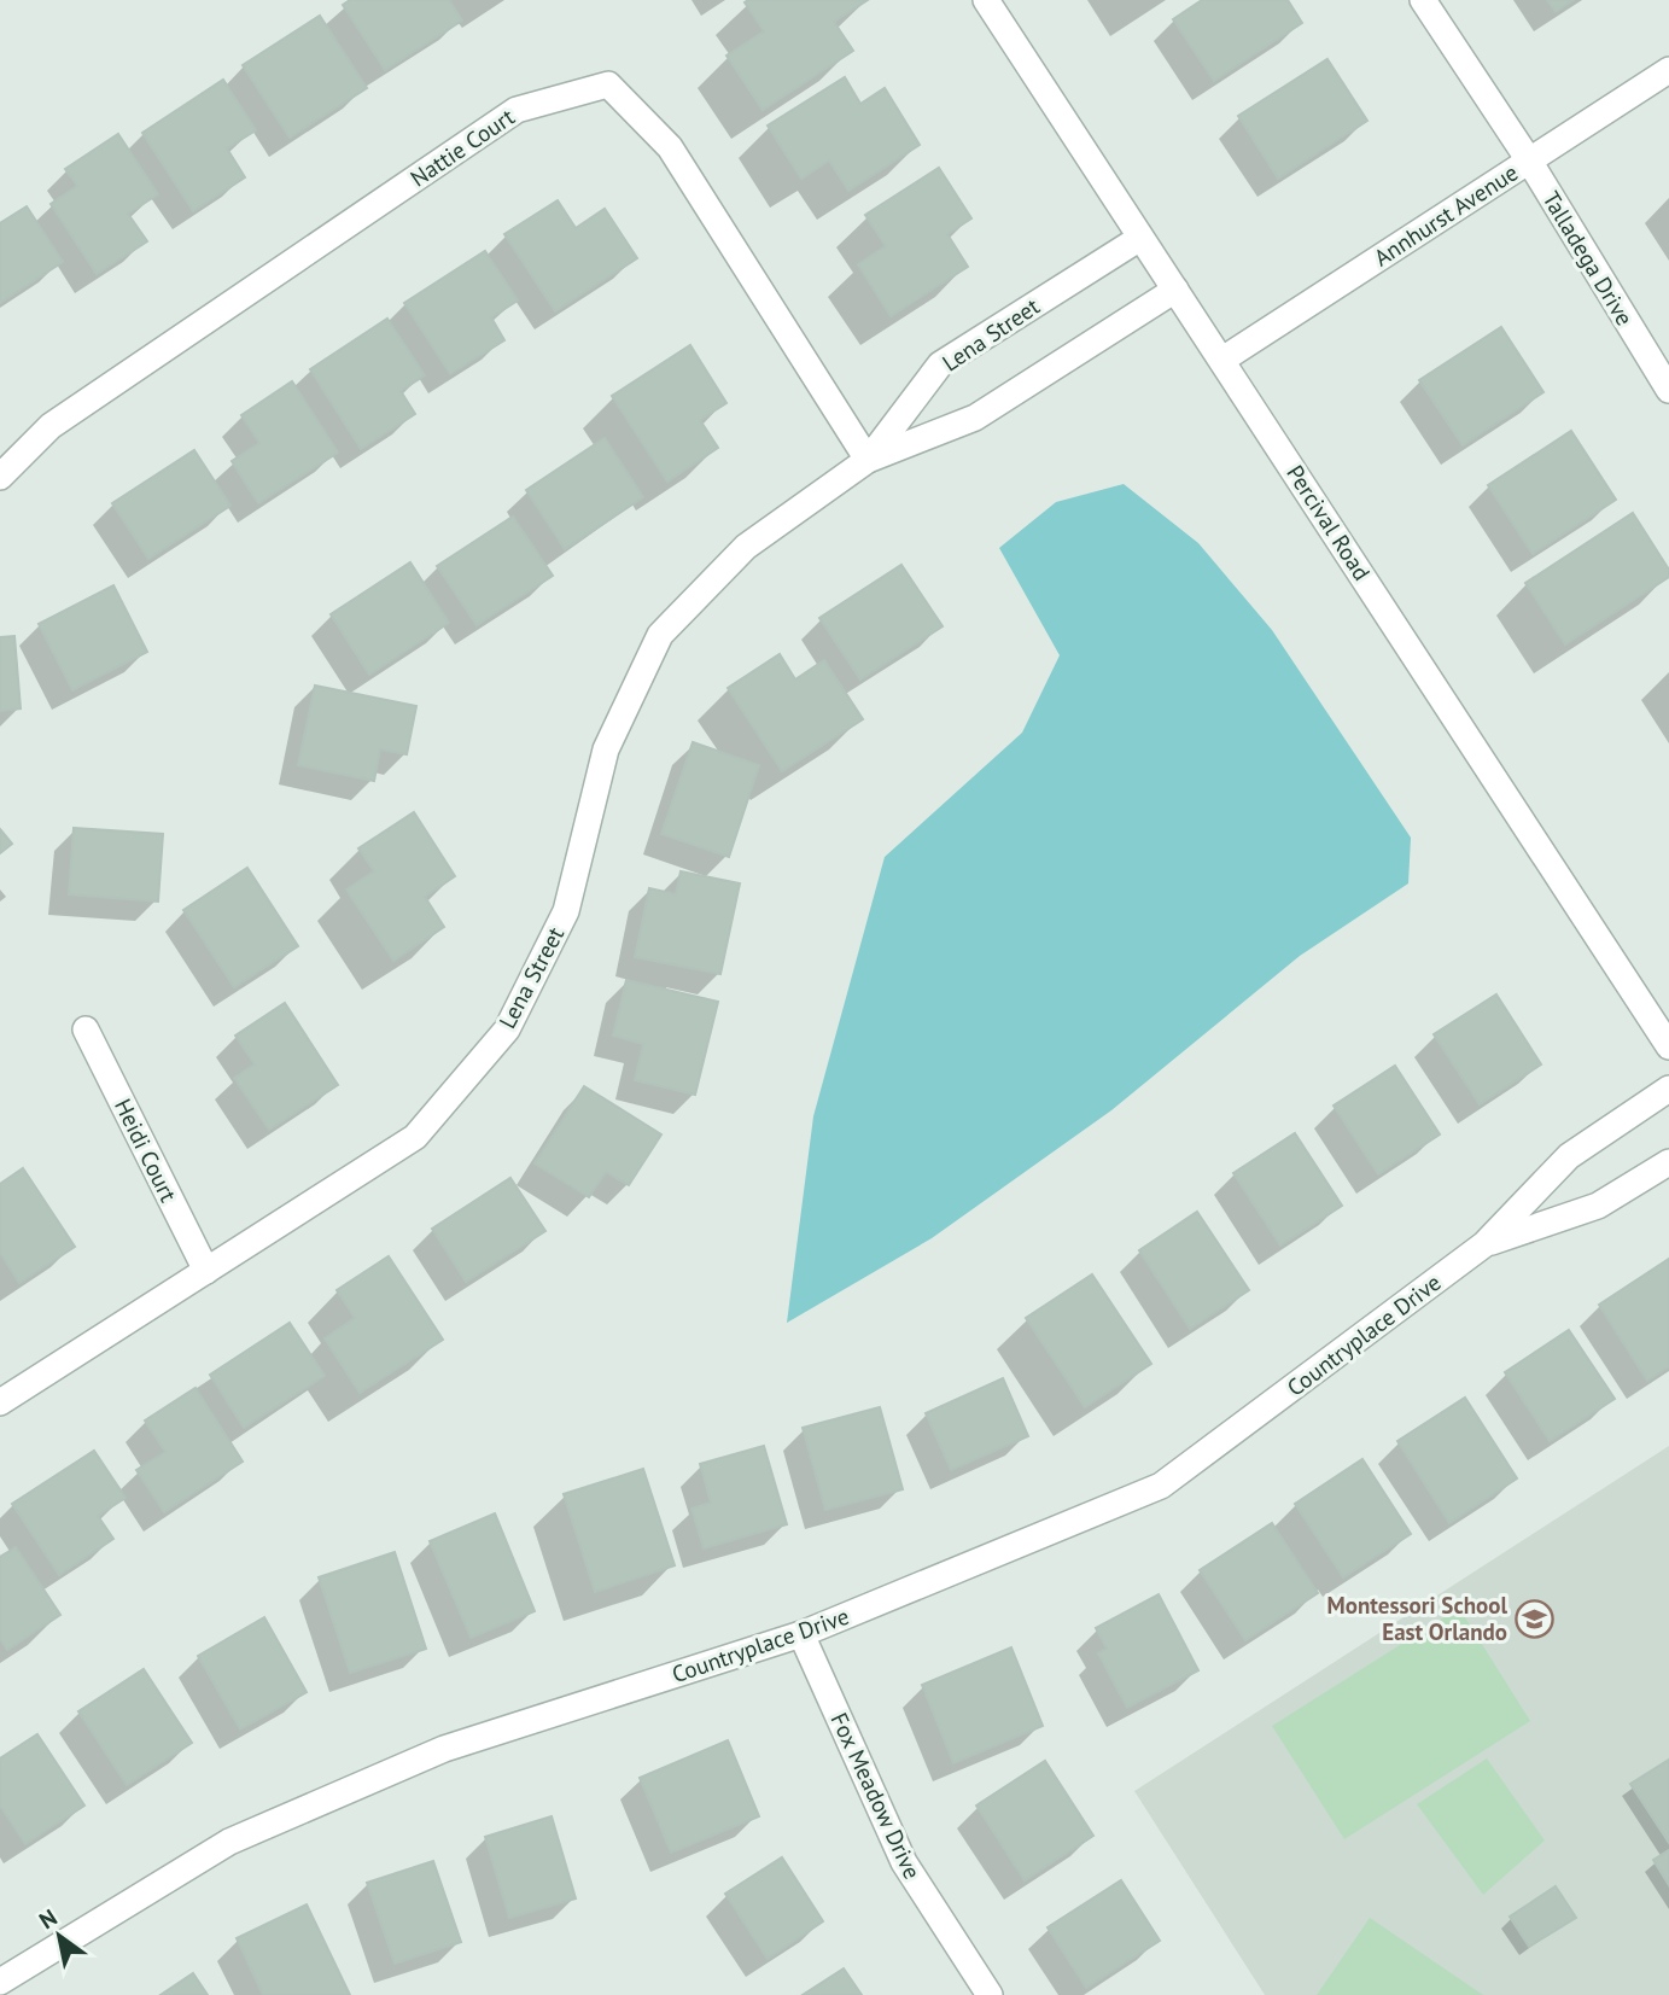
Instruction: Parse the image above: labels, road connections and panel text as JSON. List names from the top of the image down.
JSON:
{
  "streets": {
    "street": [
      "Nattie Court",
      "Annhurst Avenue",
      "Talladega Drive",
      "Lena Street",
      "Percival Road",
      "Heidi Court",
      "Countryplace Drive",
      "Fox Meadow Drive"
    ]
  },
  "crossings": [
    ["Nattie Court", "Lena Street"],
    ["Annhurst Avenue", "Talladega Drive"],
    ["Annhurst Avenue", "Percival Road"],
    ["Lena Street", "Percival Road"],
    ["Lena Street", "Heidi Court"],
    ["Countryplace Drive", "Fox Meadow Drive"]
  ],
  "places": {
    "school or university": ["Montessori School East Orlando"]
  },
  "north": "top left"
}
